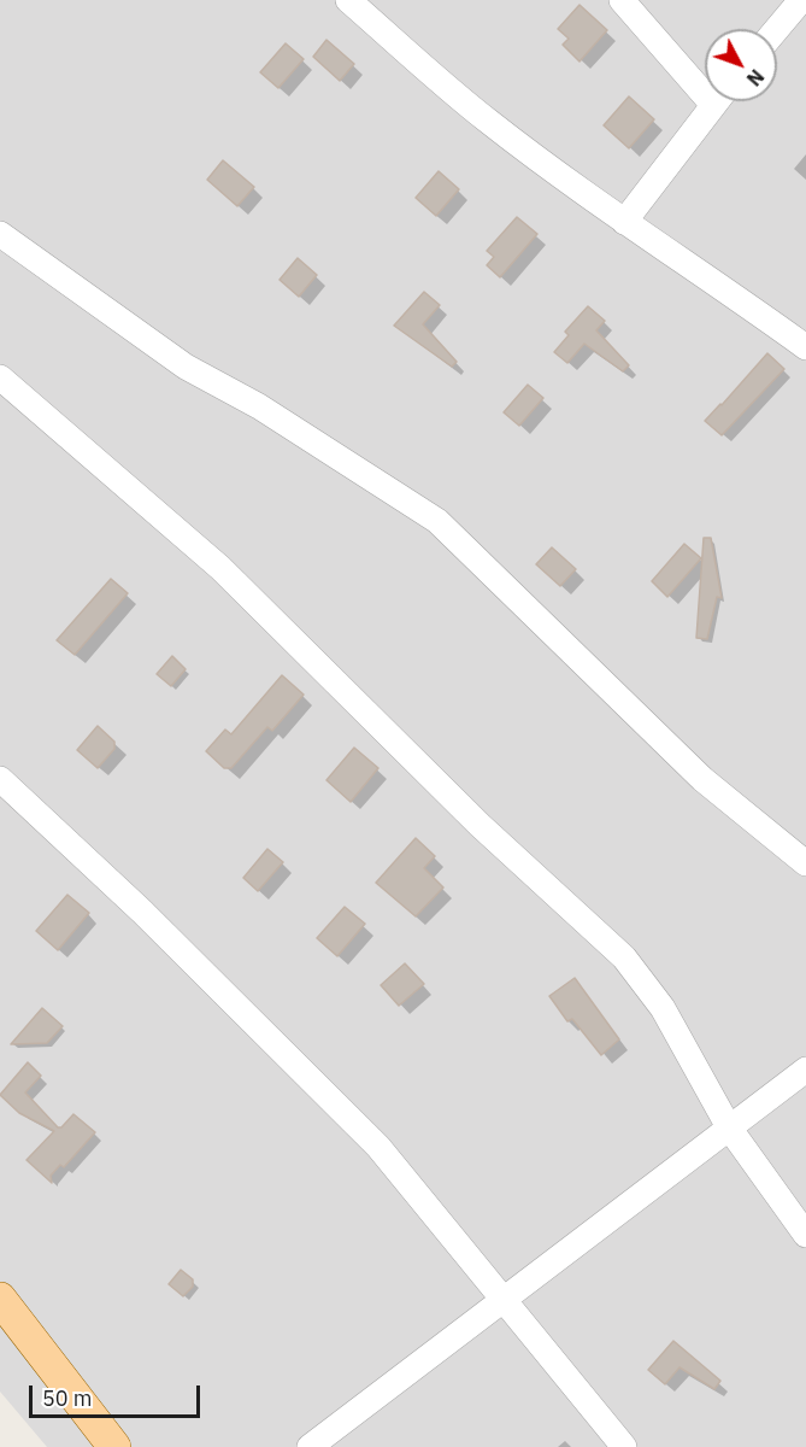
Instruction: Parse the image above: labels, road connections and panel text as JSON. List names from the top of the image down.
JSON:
{
  "scale_bar": "50 m",
  "north": "bottom right"
}
